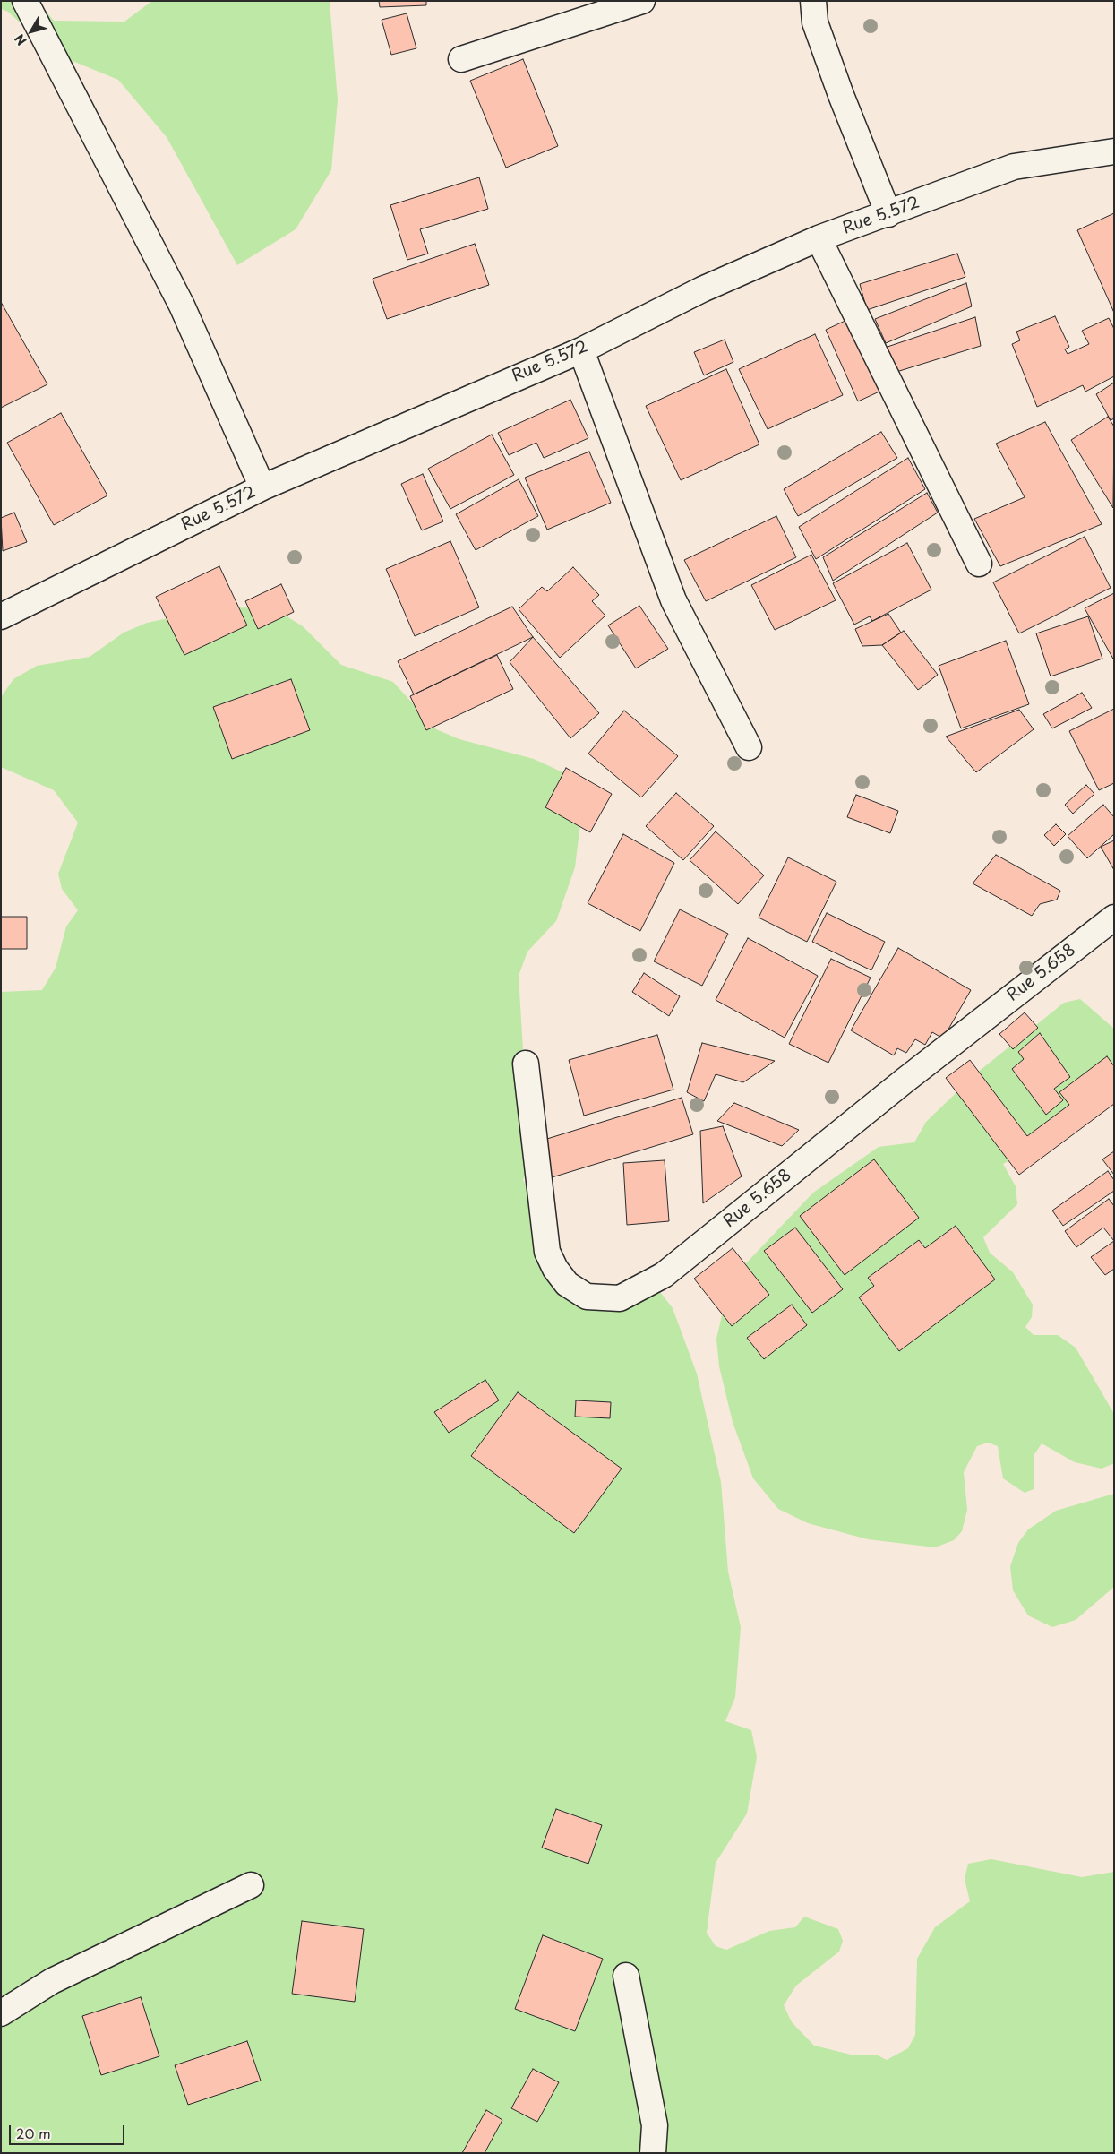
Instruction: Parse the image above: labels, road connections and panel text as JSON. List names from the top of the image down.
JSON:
{
  "streets": {
    "street": ["Rue 5.572", "Rue 5.658"]
  },
  "scale_bar": "20 m",
  "north": "bottom left"
}
